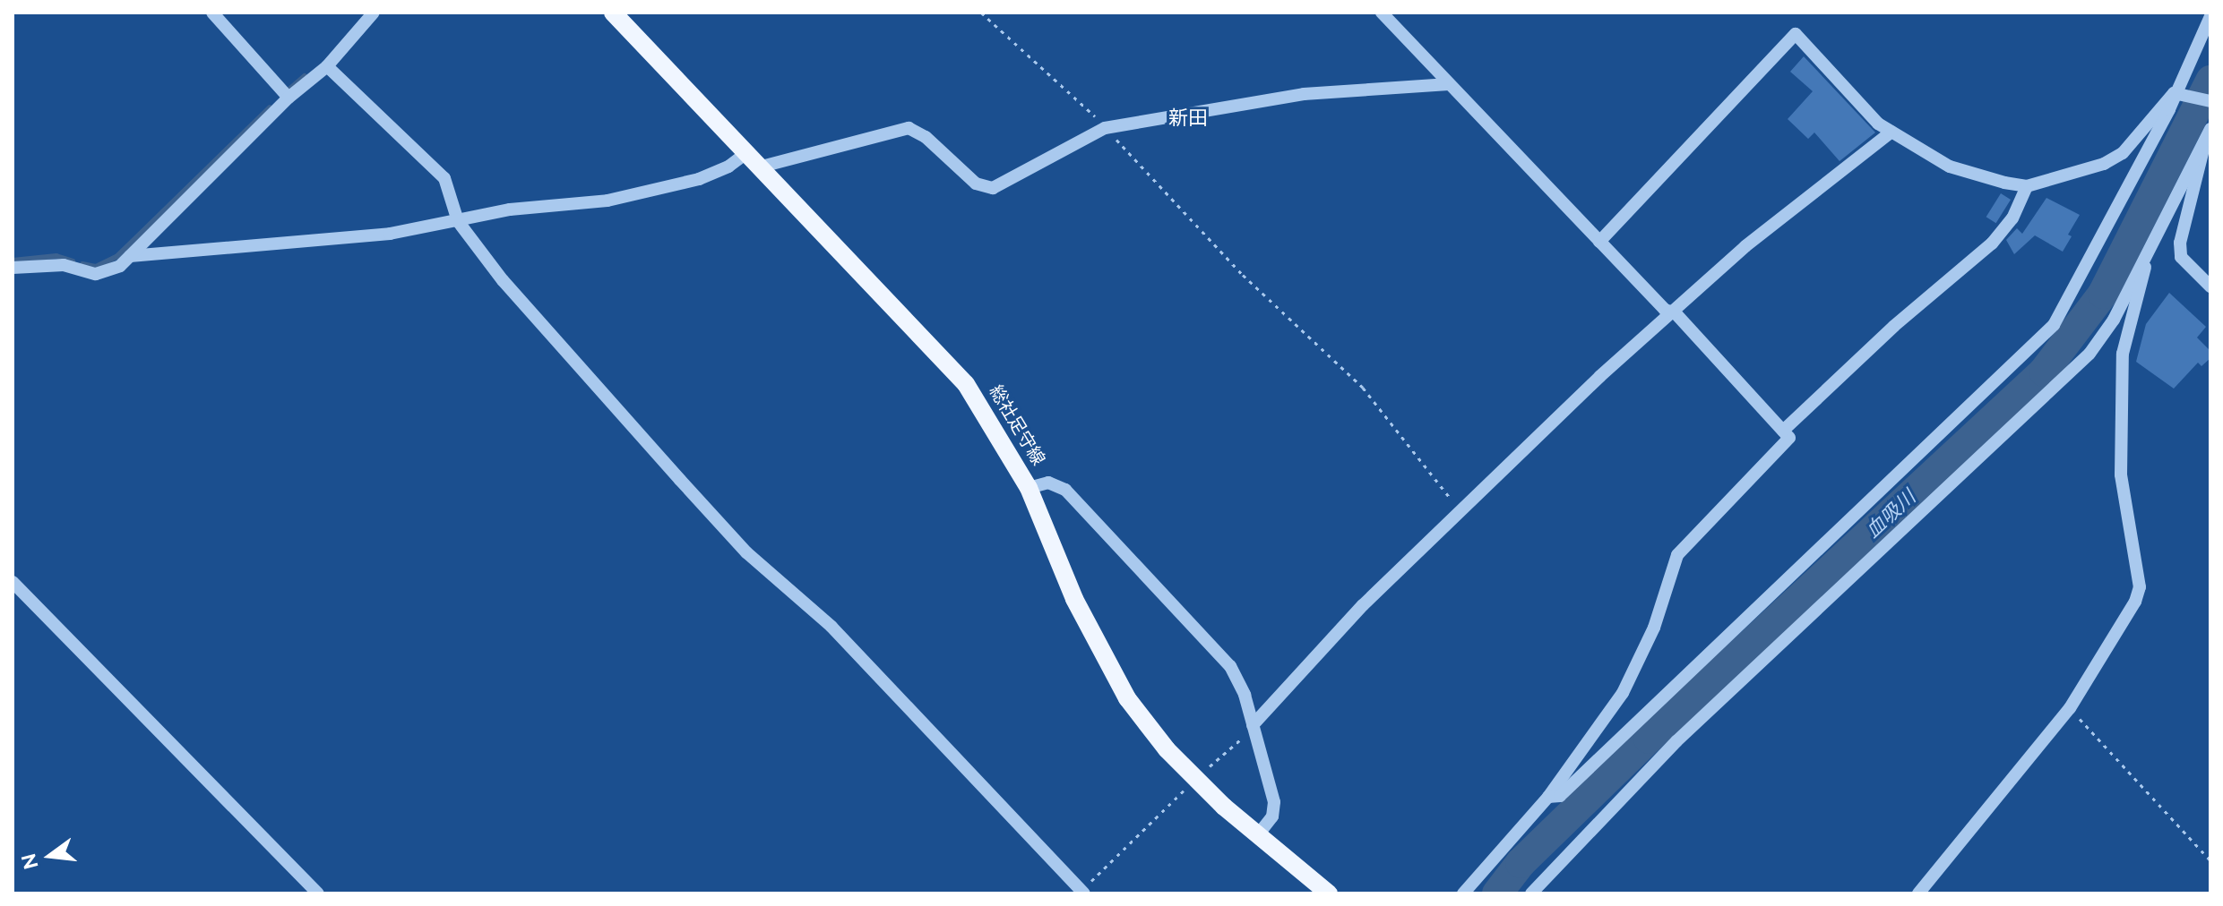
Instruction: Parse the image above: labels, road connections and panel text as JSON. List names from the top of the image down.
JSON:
{
  "streets": {
    "main road": ["総社足守線"]
  },
  "districts": ["新田"],
  "water": ["血吸川"],
  "north": "left"
}
